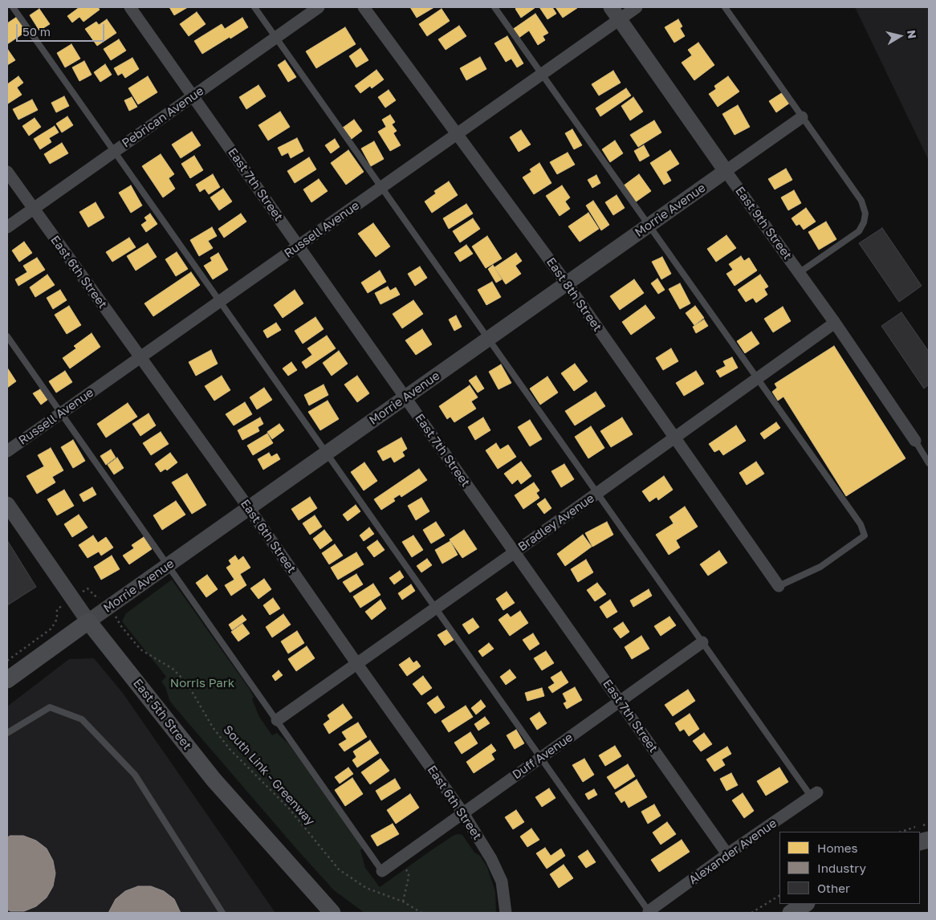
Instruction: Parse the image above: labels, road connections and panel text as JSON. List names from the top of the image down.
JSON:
{
  "streets": {
    "main road": ["Morrie Avenue", "East 5th Street"],
    "street": [
      "Pebrican Avenue",
      "East 7th Street",
      "East 9th Street",
      "Russell Avenue",
      "East 6th Street",
      "East 8th Street",
      "Bradley Avenue",
      "Duff Avenue",
      "Alexander Avenue"
    ],
    "path": ["South Link - Greenway"]
  },
  "crossings": [
    ["Pebrican Avenue", "East 7th Street"],
    ["Pebrican Avenue", "East 6th Street"],
    ["East 7th Street", "Morrie Avenue"],
    ["East 7th Street", "Russell Avenue"],
    ["East 7th Street", "Bradley Avenue"],
    ["East 7th Street", "Duff Avenue"],
    ["East 7th Street", "Alexander Avenue"],
    ["Morrie Avenue", "East 9th Street"],
    ["Morrie Avenue", "East 6th Street"],
    ["Morrie Avenue", "East 8th Street"],
    ["Morrie Avenue", "East 5th Street"],
    ["Morrie Avenue", "South Link - Greenway"],
    ["East 9th Street", "Russell Avenue"],
    ["East 9th Street", "Bradley Avenue"],
    ["Russell Avenue", "East 6th Street"],
    ["Russell Avenue", "East 8th Street"],
    ["East 6th Street", "Bradley Avenue"],
    ["East 6th Street", "Duff Avenue"],
    ["East 8th Street", "Bradley Avenue"],
    ["East 5th Street", "South Link - Greenway"]
  ],
  "parks": ["Norris Park"],
  "legend": ["Homes", "Industry", "Other"],
  "scale_bar": "50 m",
  "north": "right"
}
